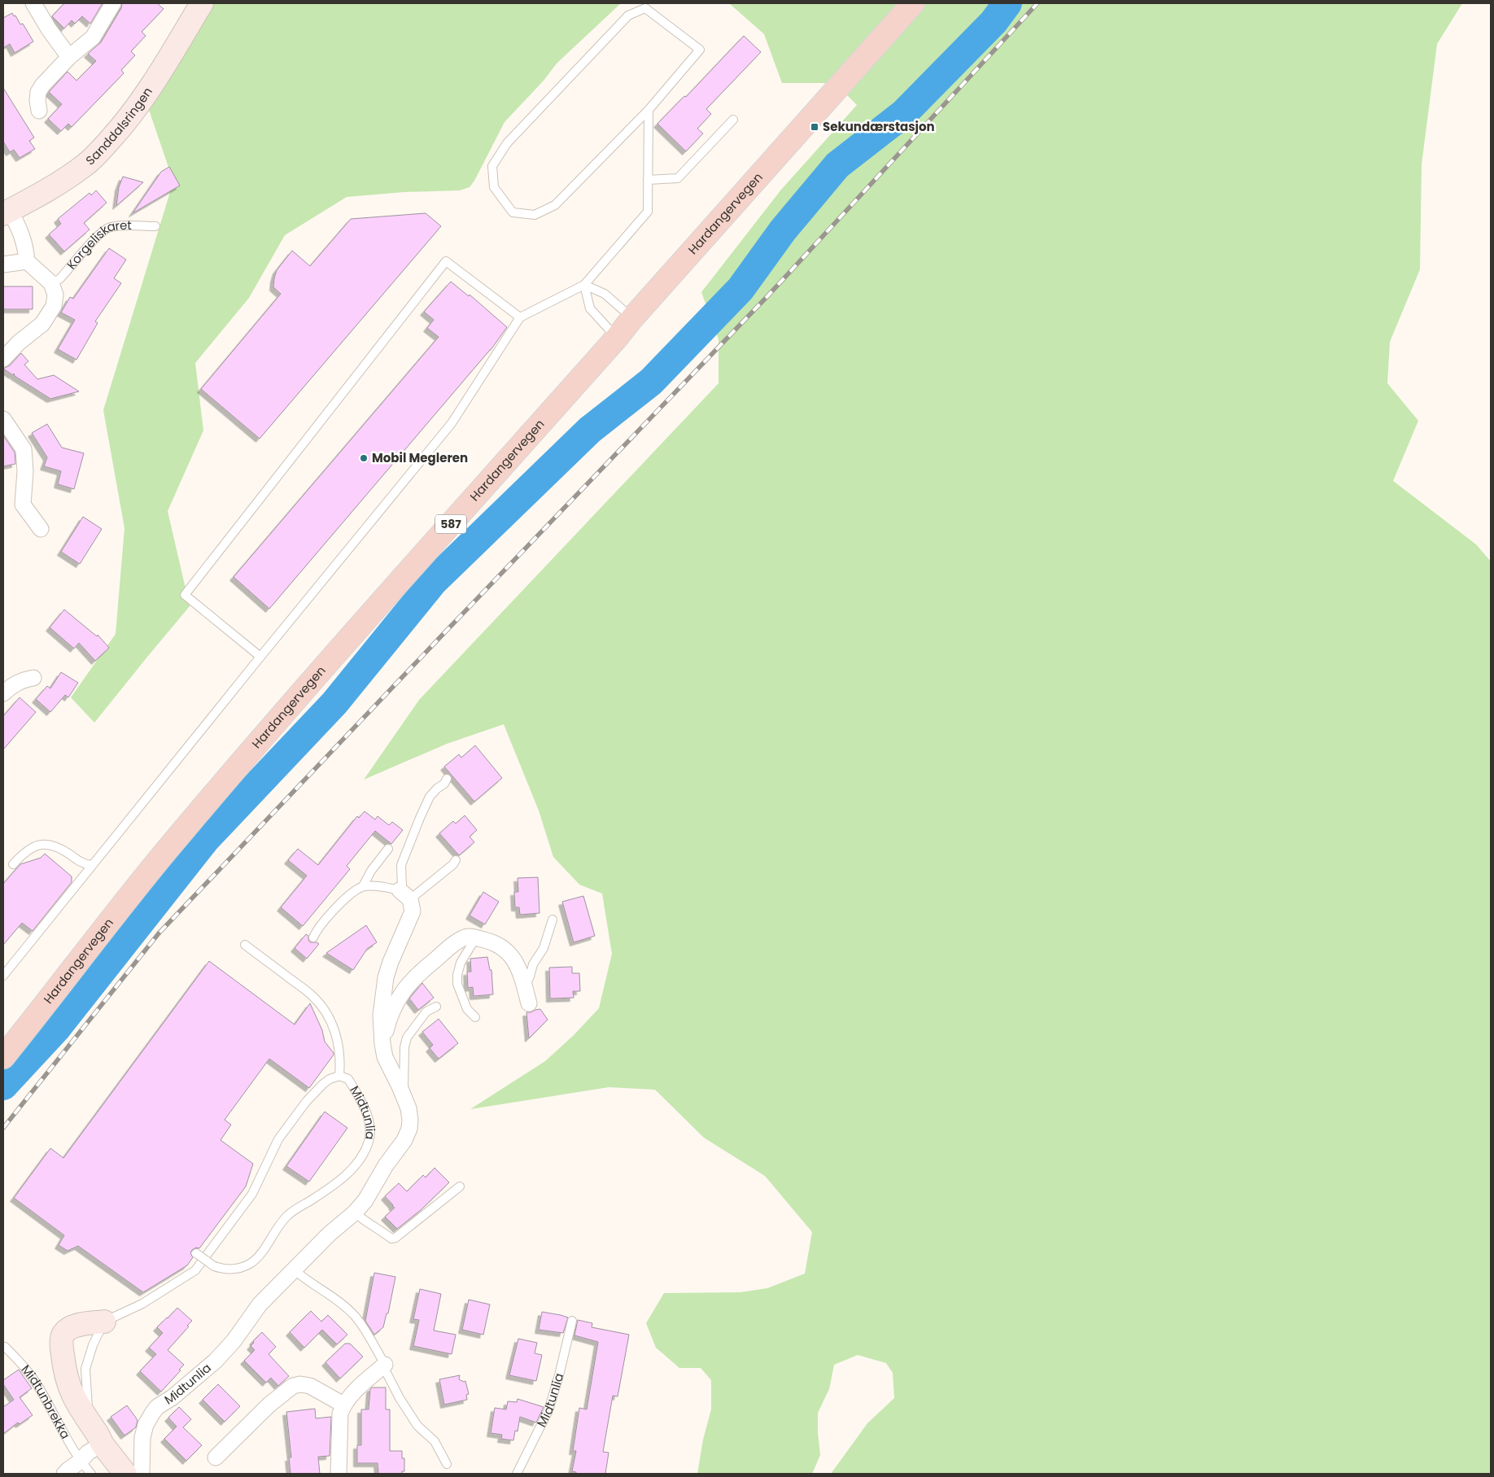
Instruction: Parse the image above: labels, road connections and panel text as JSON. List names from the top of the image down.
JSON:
{
  "streets": {
    "main road": [
      "Sanddalsringen",
      "Hardangervegen",
      "587",
      "Midtunlia"
    ],
    "lane": ["Korgeliskaret", "Midtunbrekka"]
  },
  "places": {
    "transit": ["Sekundærstasjon"],
    "other": ["Mobil Megleren"]
  }
}
